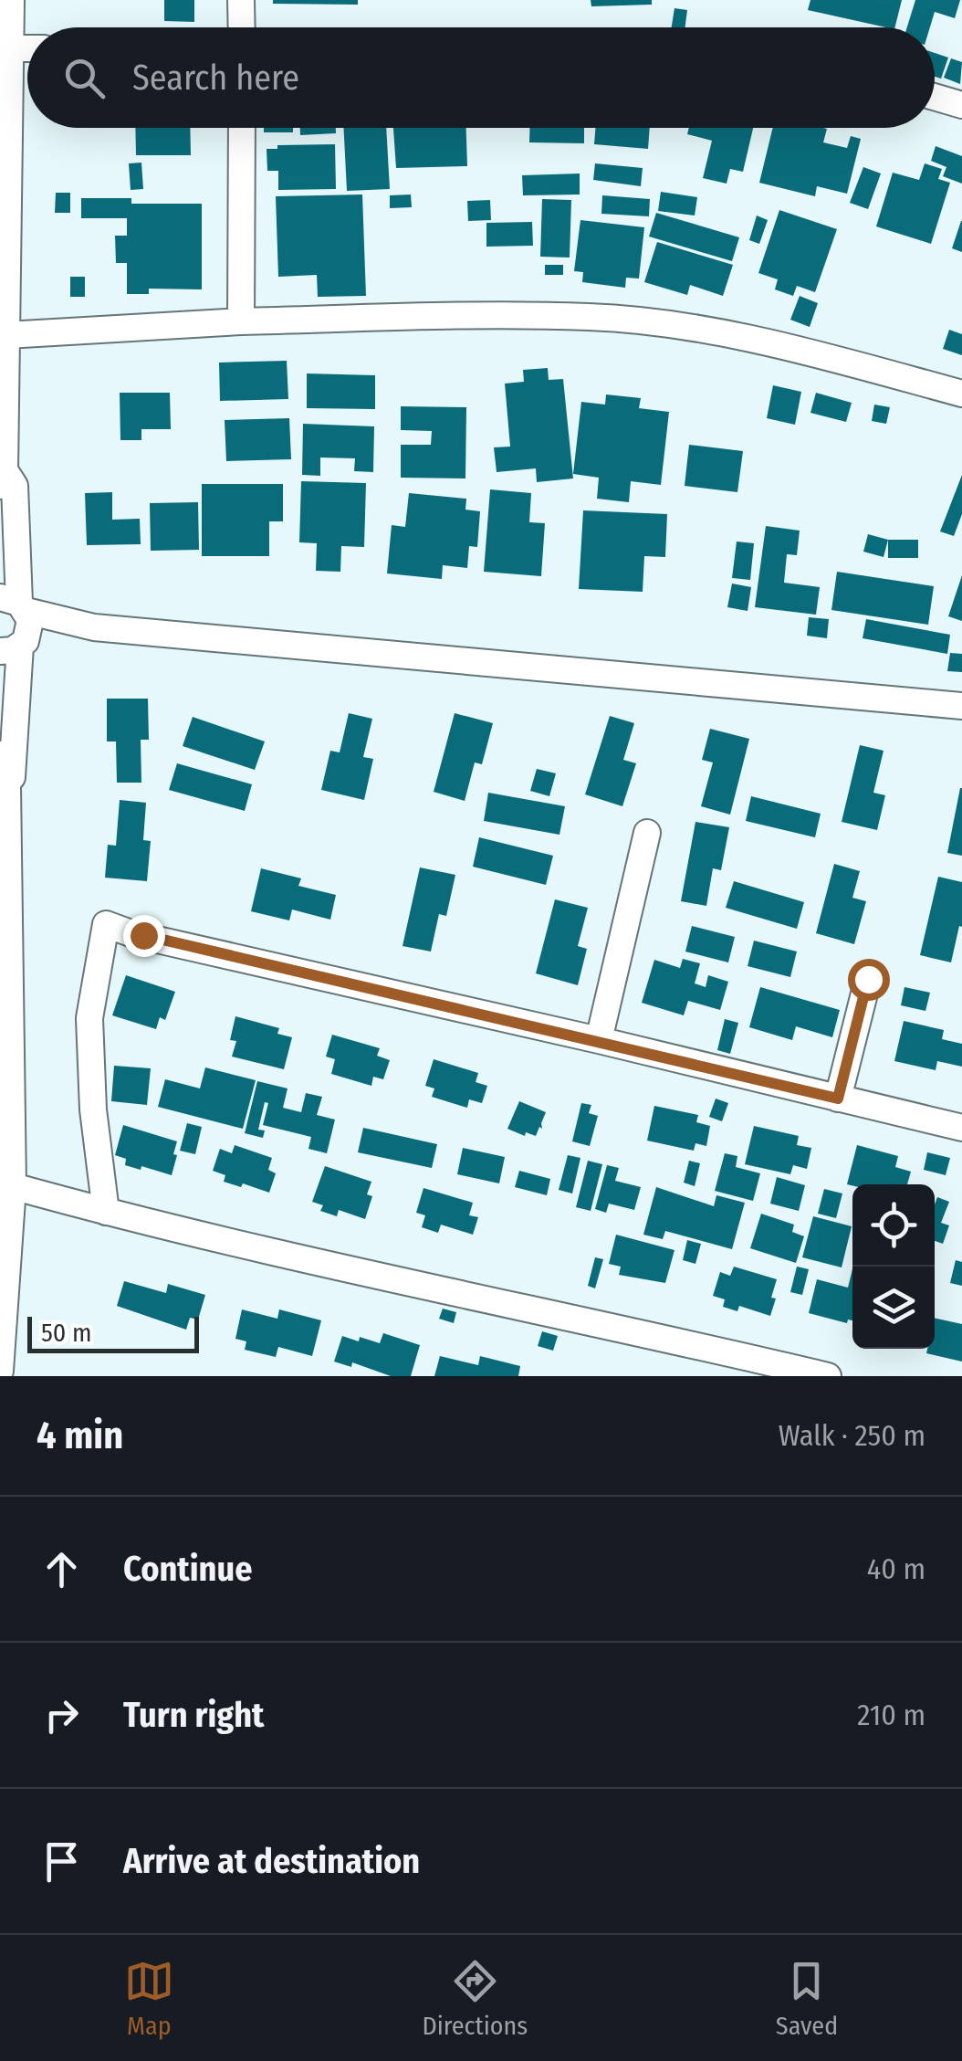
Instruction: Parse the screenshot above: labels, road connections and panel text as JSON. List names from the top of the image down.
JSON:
{
  "scale_bar": "50 m",
  "page": {
    "search": "Search here",
    "scale": "50 m",
    "heading": ["4 min", "Walk · 250 m"],
    "list": [
      ["Continue", "40 m"],
      ["Turn right", "210 m"],
      "Arrive at destination"
    ],
    "nav": ["Map", "Directions", "Saved"]
  }
}
